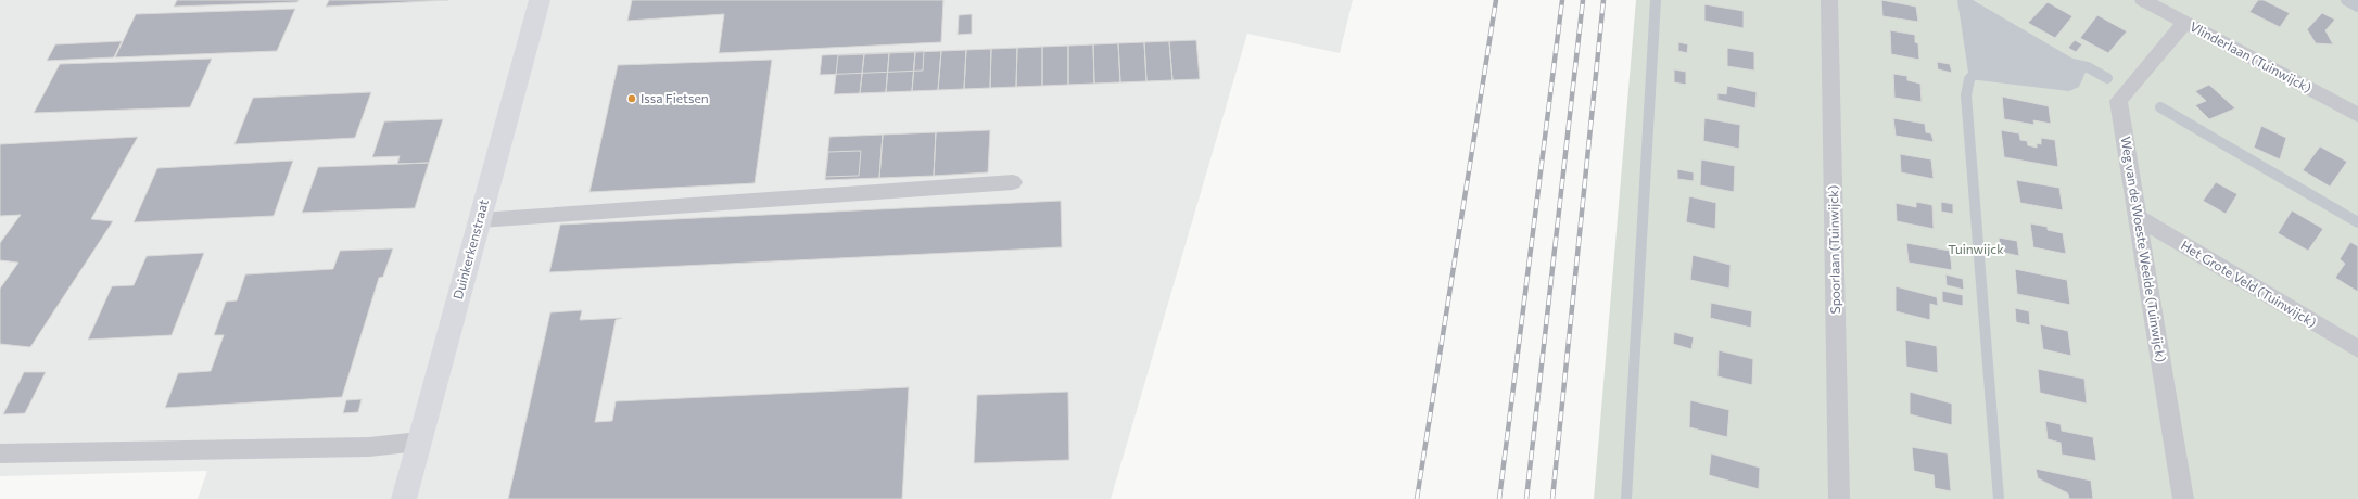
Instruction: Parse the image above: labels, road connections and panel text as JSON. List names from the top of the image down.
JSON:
{
  "streets": {
    "main road": ["Duinkerkenstraat"],
    "lane": [
      "Vlinderlaan (Tuinwijck)",
      "Spoorlaan (Tuinwijck)",
      "Weg van de Woeste Weelde (Tuinwijck)",
      "Het Grote Veld (Tuinwijck)"
    ]
  },
  "crossings": [
    ["Vlinderlaan (Tuinwijck)", "Weg van de Woeste Weelde (Tuinwijck)"],
    ["Weg van de Woeste Weelde (Tuinwijck)", "Het Grote Veld (Tuinwijck)"]
  ],
  "parks": ["Tuinwijck"],
  "places": ["Issa Fietsen"]
}
